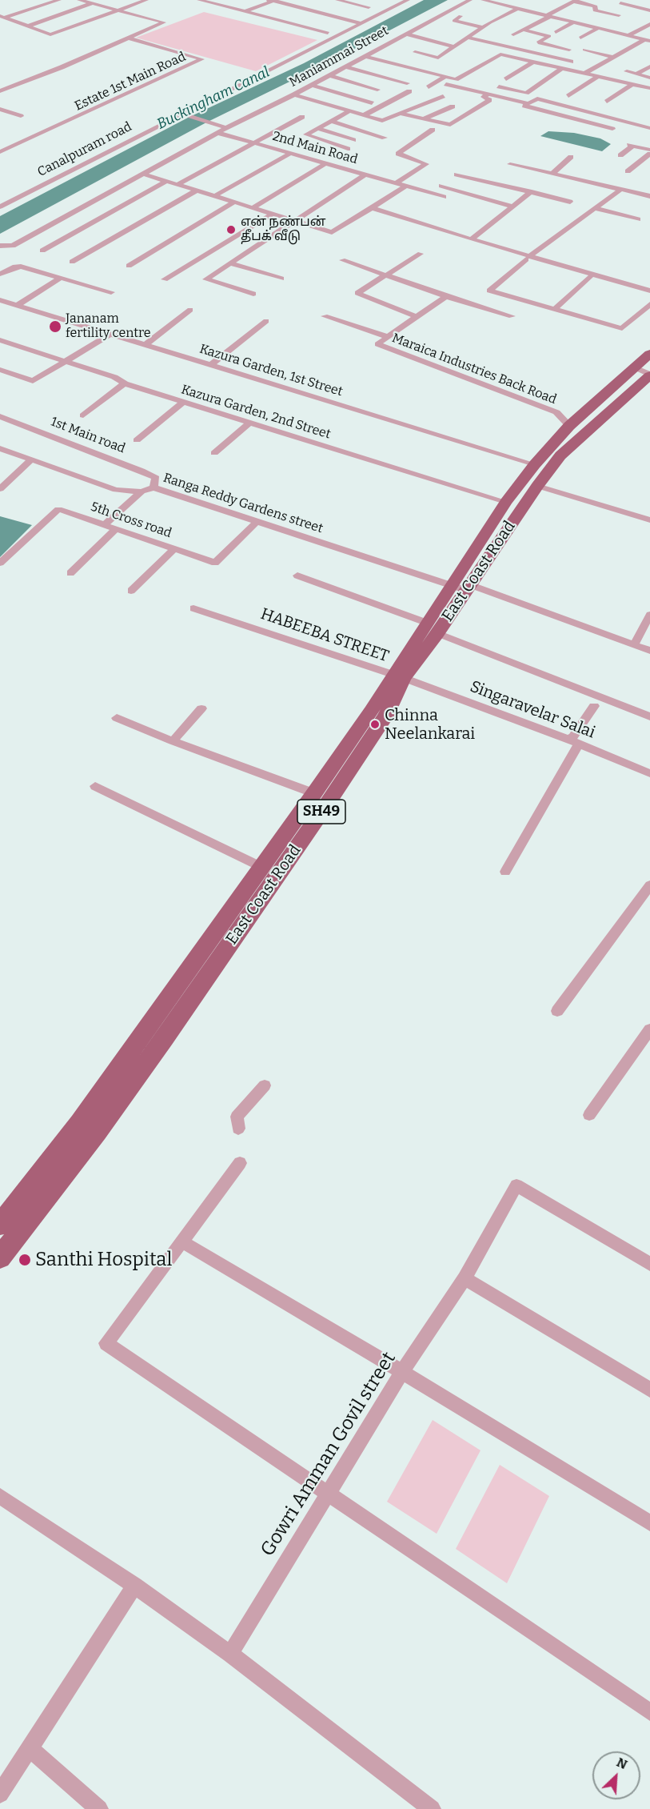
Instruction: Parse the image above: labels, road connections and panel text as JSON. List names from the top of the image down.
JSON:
{
  "streets": {
    "main road": ["East Coast Road", "SH49"],
    "street": [
      "Maniammai Street",
      "Estate 1st Main Road",
      "2nd Main Road",
      "Canalpuram road",
      "Maraica Industries Back Road",
      "Kazura Garden, 1st Street",
      "Kazura Garden, 2nd Street",
      "1st Main road",
      "Ranga Reddy Gardens street",
      "5th Cross road",
      "HABEEBA STREET",
      "Singaravelar Salai",
      "Gowri Amman Govil street"
    ]
  },
  "crossings": [
    ["Maniammai Street", "2nd Main Road"],
    ["2nd Main Road", "Canalpuram road"],
    ["Maraica Industries Back Road", "East Coast Road"],
    ["Kazura Garden, 1st Street", "East Coast Road"],
    ["Kazura Garden, 2nd Street", "East Coast Road"],
    ["1st Main road", "Ranga Reddy Gardens street"],
    ["Ranga Reddy Gardens street", "5th Cross road"],
    ["Ranga Reddy Gardens street", "East Coast Road"],
    ["East Coast Road", "HABEEBA STREET"],
    ["East Coast Road", "Singaravelar Salai"],
    ["HABEEBA STREET", "Singaravelar Salai"]
  ],
  "water": ["Buckingham Canal"],
  "places": [
    "என் நண்பன் தீபக் வீடு",
    "Jananam fertility centre",
    "Chinna Neelankarai",
    "Santhi Hospital"
  ],
  "north": "top right"
}
